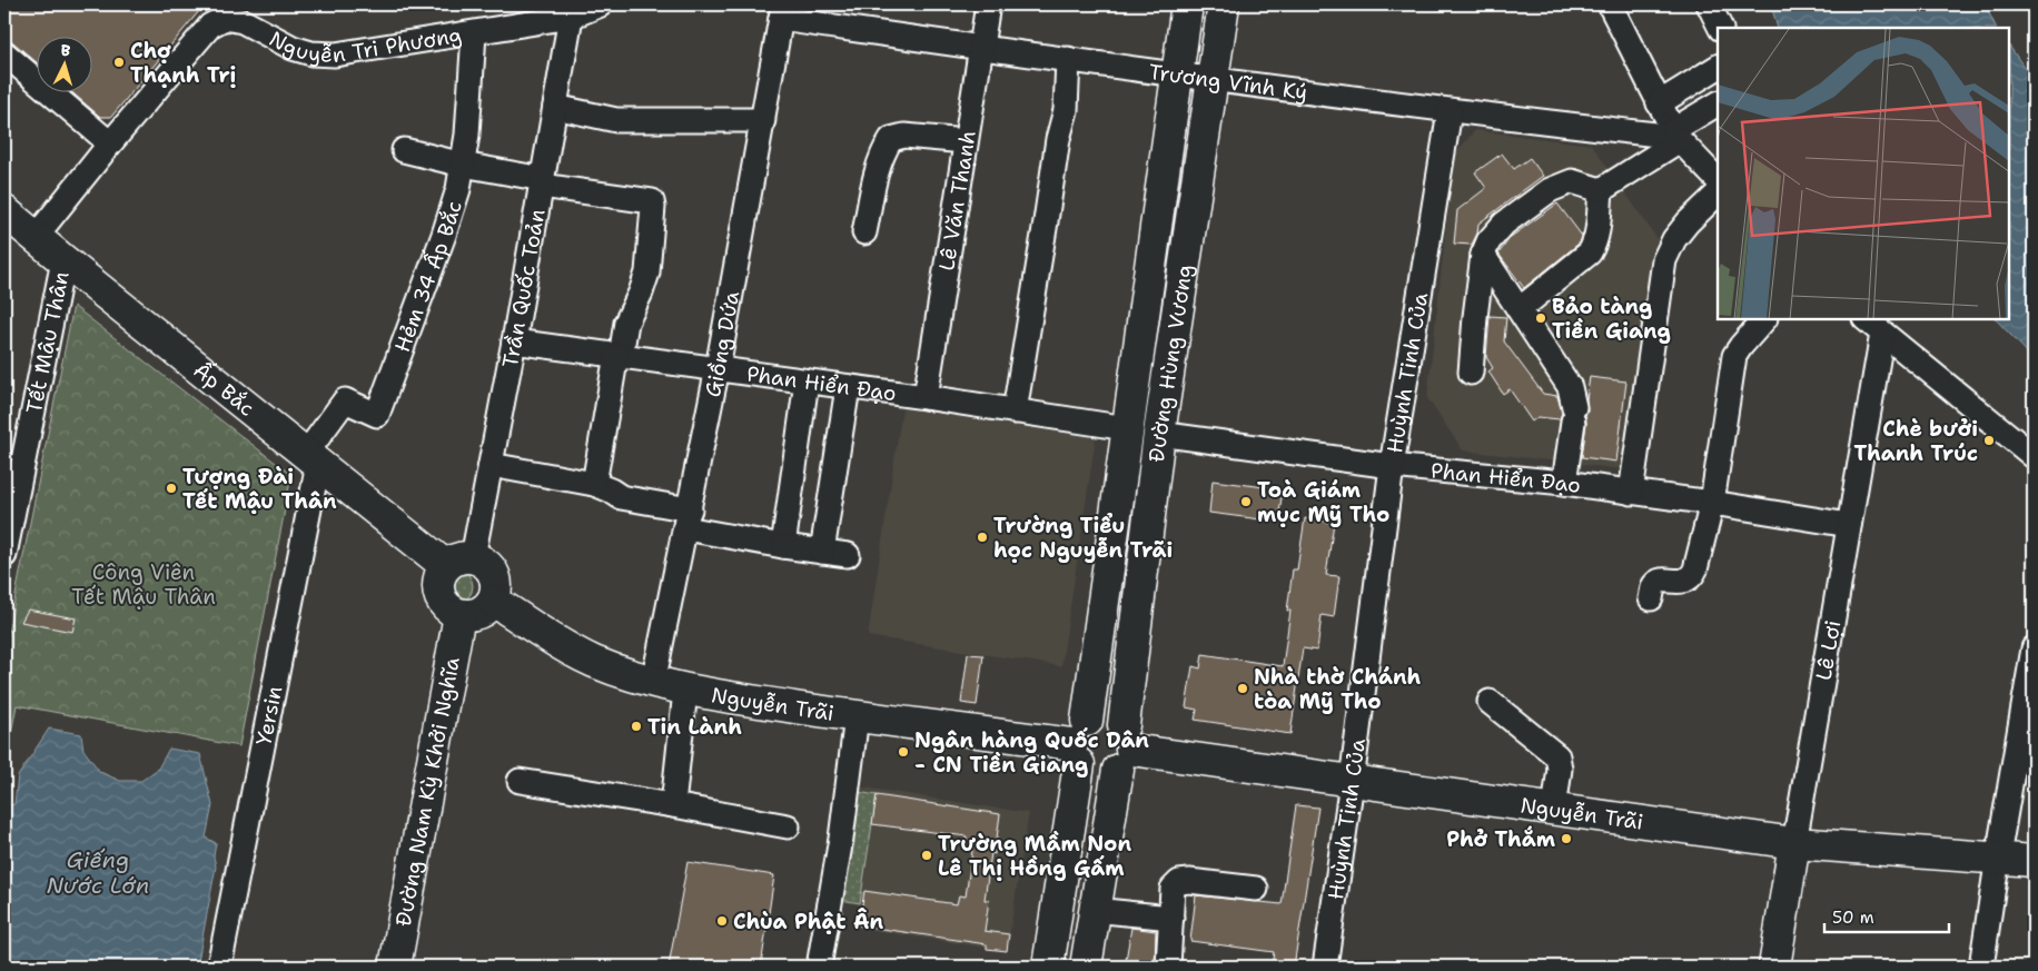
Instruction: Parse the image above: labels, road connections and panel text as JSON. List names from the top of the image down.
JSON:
{
  "streets": {
    "main road": [
      "Đường Hùng Vương",
      "Ấp Bắc",
      "Lê Lợi",
      "Nguyễn Trãi",
      "Đường Nam Kỳ Khởi Nghĩa"
    ],
    "street": [
      "Nguyễn Tri Phương",
      "Trương Vĩnh Ký",
      "Lê Văn Thạnh",
      "Hẻm 34 Ấp Bắc",
      "Trần Quốc Toản",
      "Tết Mậu Thân",
      "Giồng Dứa",
      "Huỳnh Tịnh Của",
      "Phan Hiển Đạo",
      "Yersin"
    ]
  },
  "crossings": [
    ["Nguyễn Tri Phương", "Hẻm 34 Ấp Bắc"],
    ["Nguyễn Tri Phương", "Trần Quốc Toản"],
    ["Nguyễn Tri Phương", "Ấp Bắc"],
    ["Trương Vĩnh Ký", "Lê Văn Thạnh"],
    ["Trương Vĩnh Ký", "Giồng Dứa"],
    ["Trương Vĩnh Ký", "Đường Hùng Vương"],
    ["Trương Vĩnh Ký", "Huỳnh Tịnh Của"],
    ["Lê Văn Thạnh", "Phan Hiển Đạo"],
    ["Hẻm 34 Ấp Bắc", "Ấp Bắc"],
    ["Hẻm 34 Ấp Bắc", "Yersin"],
    ["Trần Quốc Toản", "Phan Hiển Đạo"],
    ["Trần Quốc Toản", "Ấp Bắc"],
    ["Trần Quốc Toản", "Nguyễn Trãi"],
    ["Trần Quốc Toản", "Đường Nam Kỳ Khởi Nghĩa"],
    ["Tết Mậu Thân", "Ấp Bắc"],
    ["Giồng Dứa", "Phan Hiển Đạo"],
    ["Giồng Dứa", "Nguyễn Trãi"],
    ["Đường Hùng Vương", "Phan Hiển Đạo"],
    ["Đường Hùng Vương", "Nguyễn Trãi"],
    ["Huỳnh Tịnh Của", "Phan Hiển Đạo"],
    ["Huỳnh Tịnh Của", "Nguyễn Trãi"],
    ["Phan Hiển Đạo", "Lê Lợi"],
    ["Ấp Bắc", "Nguyễn Trãi"],
    ["Ấp Bắc", "Yersin"],
    ["Ấp Bắc", "Đường Nam Kỳ Khởi Nghĩa"],
    ["Lê Lợi", "Nguyễn Trãi"],
    ["Nguyễn Trãi", "Đường Nam Kỳ Khởi Nghĩa"]
  ],
  "water": ["Giếng Nước Lớn"],
  "parks": ["Công Viên Tết Mậu Thân"],
  "places": [
    "Chợ Thạnh Trị",
    "Bảo tàng Tiền Giang",
    "Chè bưởi Thanh Trúc",
    "Tượng Đài Tết Mậu Thân",
    "Toà Giám mục Mỹ Tho",
    "Trường Tiểu học Nguyễn Trãi",
    "Nhà thờ Chánh tòa Mỹ Tho",
    "Tin Lành",
    "Ngân hàng Quốc Dân - CN Tiền Giang",
    "Phở Thắm",
    "Trường Mầm Non Lê Thị Hồng Gấm",
    "Chùa Phật Ân"
  ],
  "scale_bar": "50 m",
  "north": "top"
}
